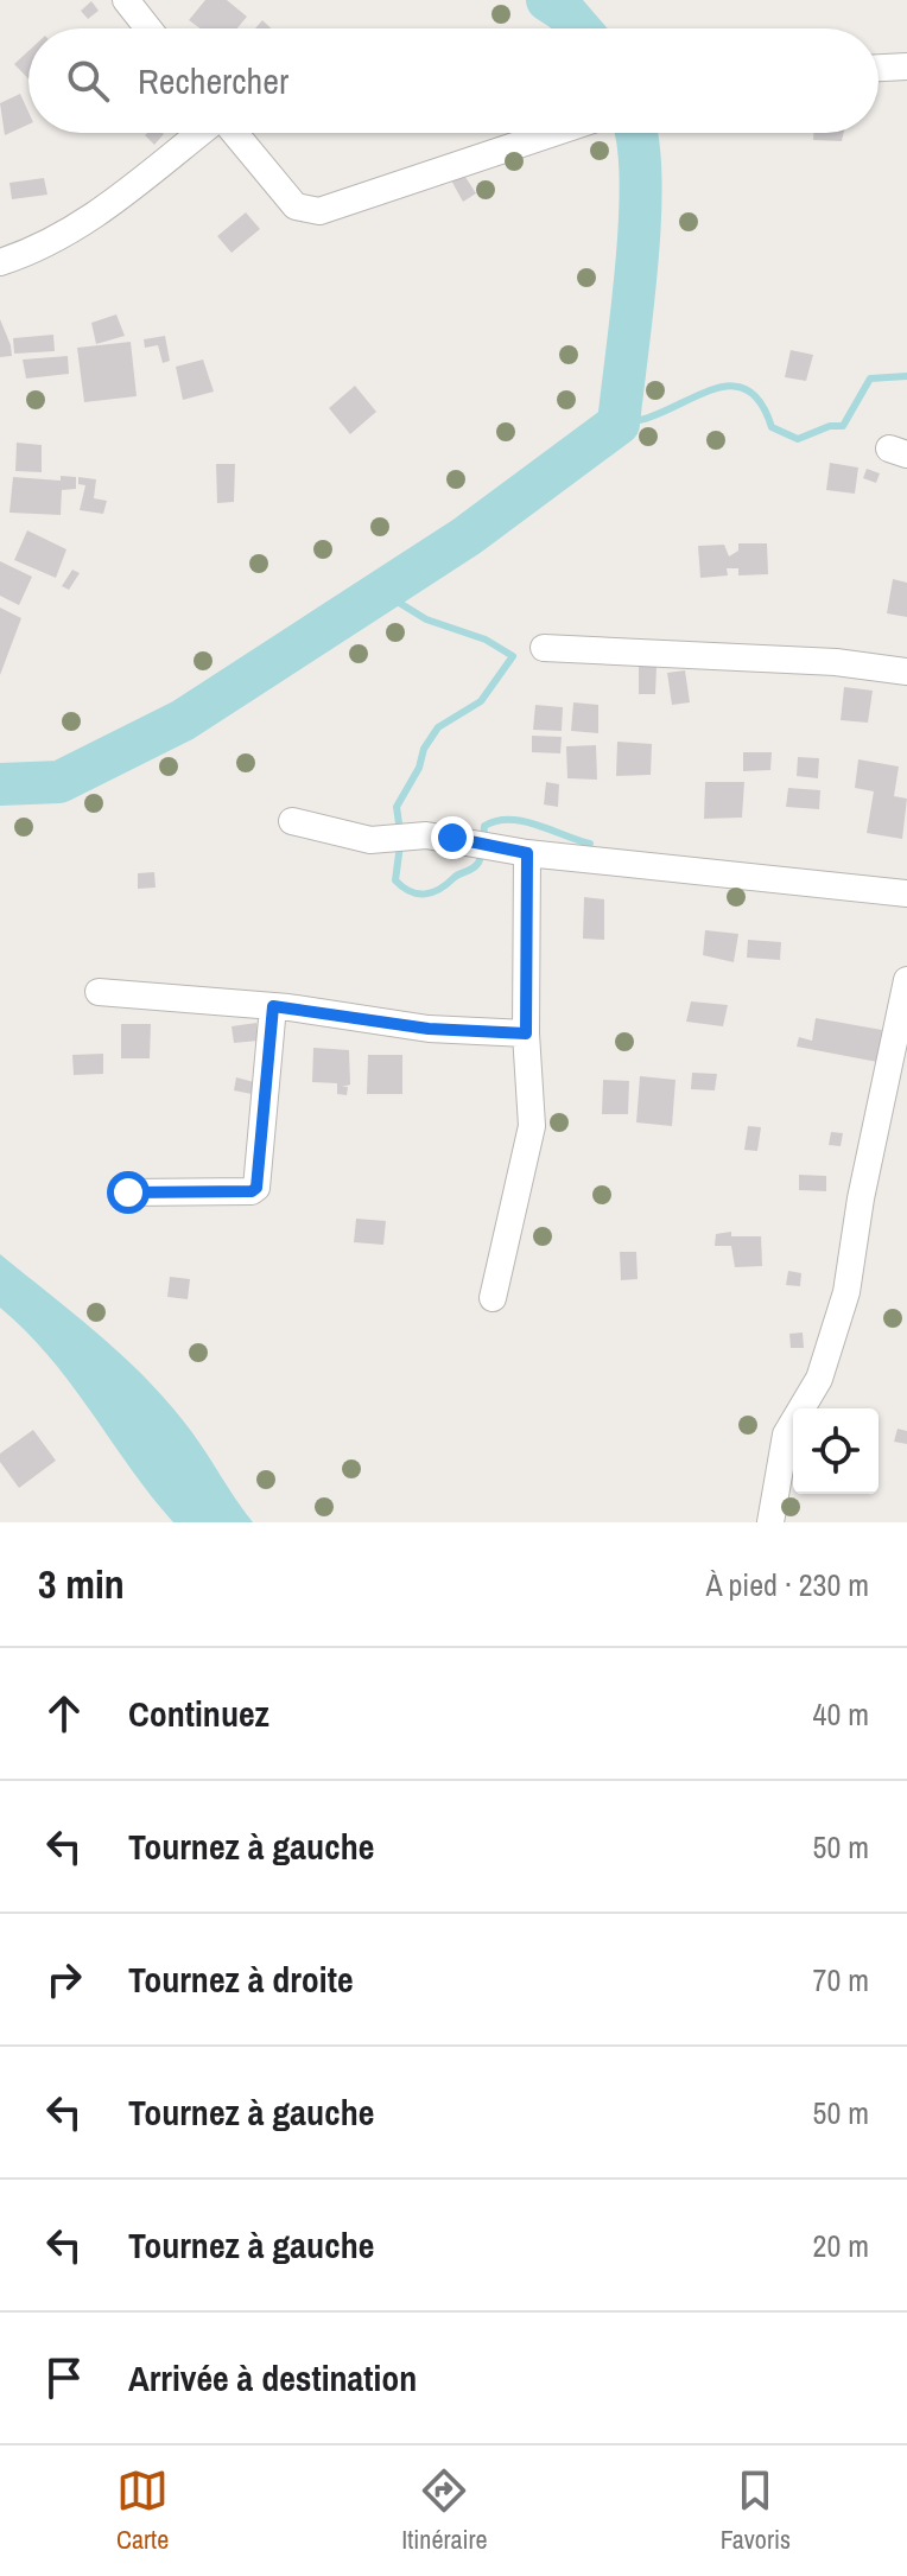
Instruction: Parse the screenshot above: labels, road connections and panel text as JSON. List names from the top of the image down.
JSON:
{
  "page": {
    "search": "Rechercher",
    "heading": ["3 min", "À pied · 230 m"],
    "list": [
      ["Continuez", "40 m"],
      ["Tournez à gauche", "50 m"],
      ["Tournez à droite", "70 m"],
      ["Tournez à gauche", "50 m"],
      ["Tournez à gauche", "20 m"],
      "Arrivée à destination"
    ],
    "nav": ["Carte", "Itinéraire", "Favoris"]
  }
}
